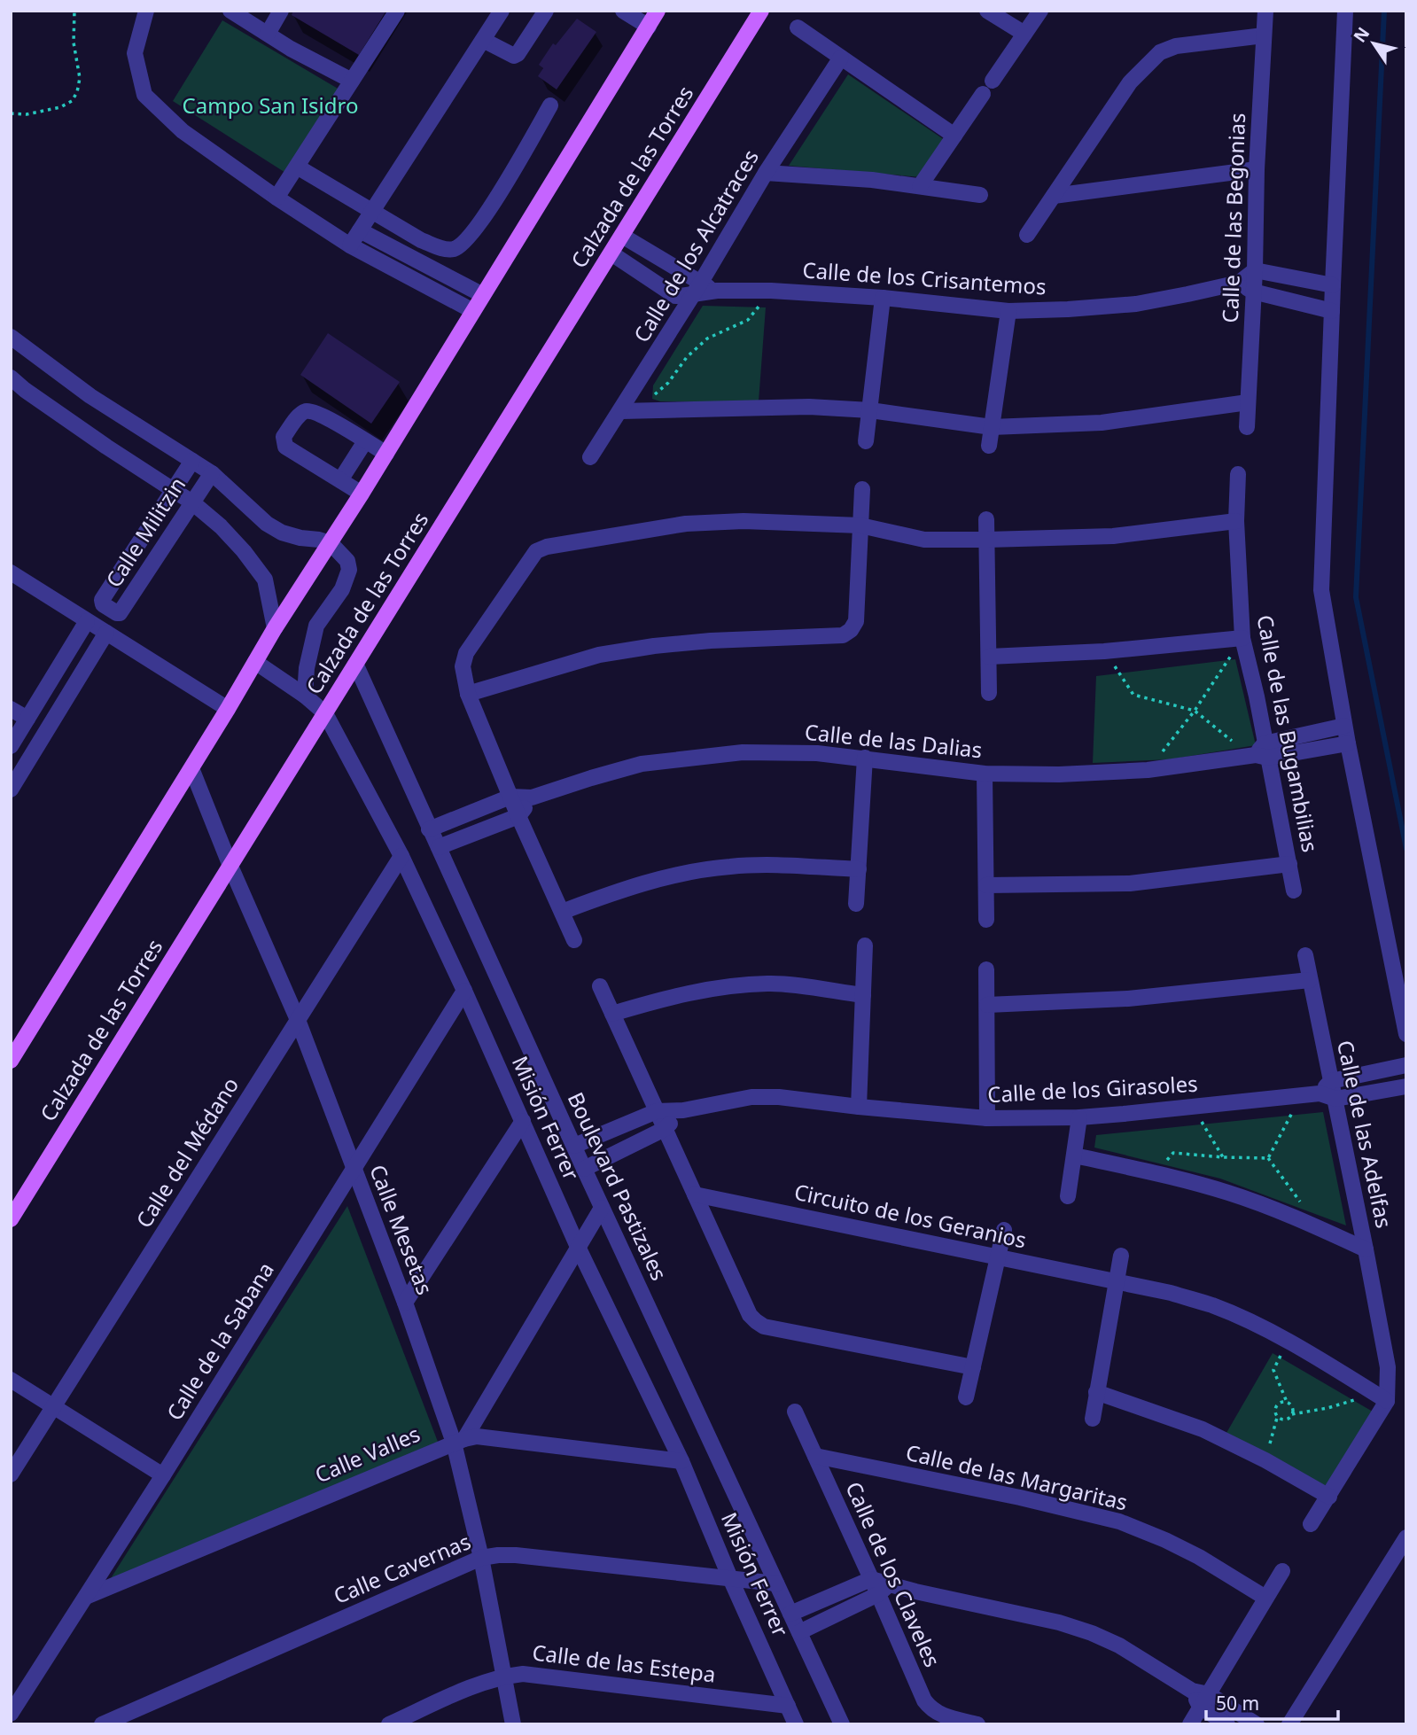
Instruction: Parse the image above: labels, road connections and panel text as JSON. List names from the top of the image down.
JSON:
{
  "streets": {
    "main road": ["Calzada de las Torres"],
    "street": [
      "Calle de las Begonias",
      "Calle de los Alcatraces",
      "Calle de los Crisantemos",
      "Calle Militzin",
      "Calle de las Bugambilias",
      "Calle de las Dalias",
      "Calle de los Girasoles",
      "Misión Ferrer",
      "Calle de las Adelfas",
      "Calle del Médano",
      "Boulevard Pastizales",
      "Circuito de los Geranios",
      "Calle Mesetas",
      "Calle de la Sabana",
      "Calle Valles",
      "Calle de las Margaritas",
      "Calle Cavernas",
      "Calle de los Claveles",
      "Calle de las Estepa"
    ]
  },
  "crossings": [
    ["Calzada de las Torres", "Calle de los Crisantemos"],
    ["Calzada de las Torres", "Misión Ferrer"],
    ["Calzada de las Torres", "Boulevard Pastizales"],
    ["Calzada de las Torres", "Calle Mesetas"],
    ["Calle de las Begonias", "Calle de los Crisantemos"],
    ["Calle de los Alcatraces", "Calle de los Crisantemos"],
    ["Calle de las Bugambilias", "Calle de las Dalias"],
    ["Calle de las Dalias", "Boulevard Pastizales"],
    ["Calle de los Girasoles", "Calle de las Adelfas"],
    ["Calle de los Girasoles", "Boulevard Pastizales"],
    ["Misión Ferrer", "Calle del Médano"],
    ["Misión Ferrer", "Calle de la Sabana"],
    ["Misión Ferrer", "Calle Valles"],
    ["Misión Ferrer", "Calle Cavernas"],
    ["Misión Ferrer", "Calle de las Estepa"],
    ["Calle de las Adelfas", "Circuito de los Geranios"],
    ["Calle del Médano", "Calle Mesetas"],
    ["Boulevard Pastizales", "Calle Cavernas"],
    ["Calle Mesetas", "Calle de la Sabana"],
    ["Calle Mesetas", "Calle Valles"],
    ["Calle Mesetas", "Calle Cavernas"],
    ["Calle Mesetas", "Calle de las Estepa"],
    ["Calle de la Sabana", "Calle Valles"],
    ["Calle de las Margaritas", "Calle de los Claveles"]
  ],
  "parks": ["Campo San Isidro"],
  "scale_bar": "50 m",
  "north": "top left"
}
